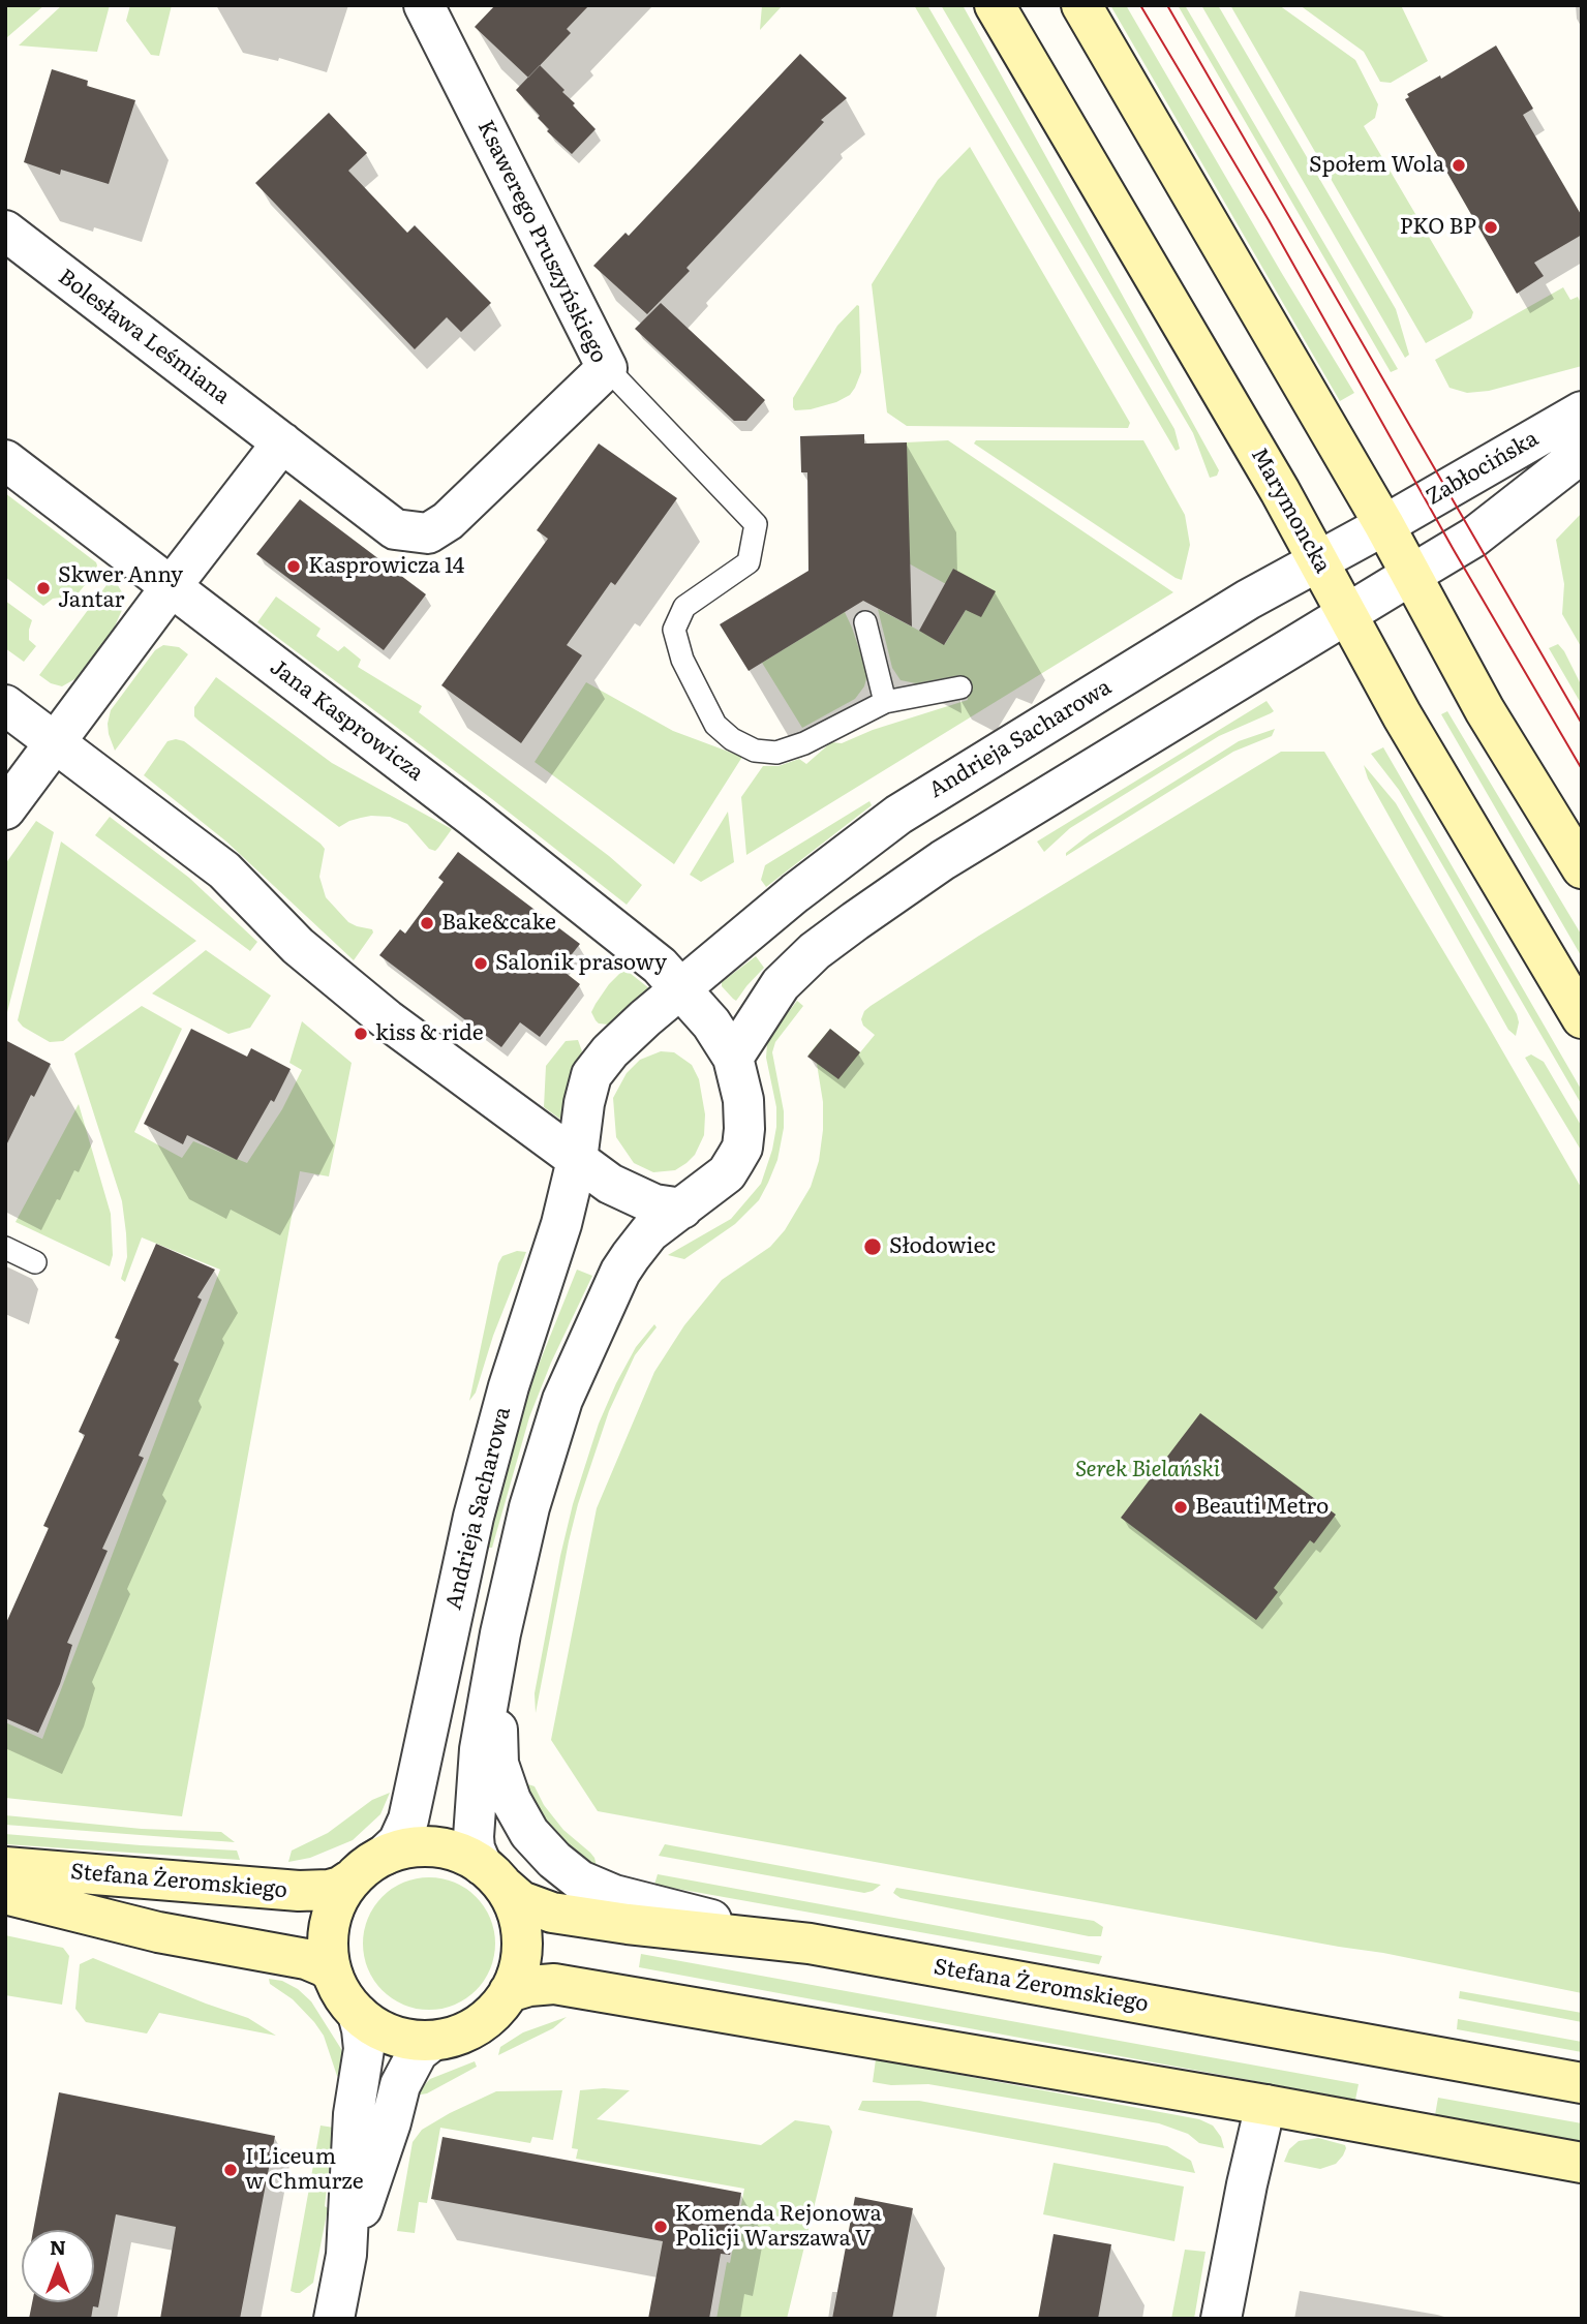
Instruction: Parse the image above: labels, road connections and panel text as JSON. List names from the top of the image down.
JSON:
{
  "streets": {
    "main road": ["Marymoncka", "Stefana Żeromskiego"],
    "street": [
      "Ksawerego Pruszyńskiego",
      "Bolesława Leśmiana",
      "Zabłocińska",
      "Jana Kasprowicza",
      "Andrieja Sacharowa"
    ]
  },
  "crossings": [
    ["Ksawerego Pruszyńskiego", "Bolesława Leśmiana"],
    ["Zabłocińska", "Andrieja Sacharowa"],
    ["Marymoncka", "Andrieja Sacharowa"],
    ["Jana Kasprowicza", "Andrieja Sacharowa"],
    ["Andrieja Sacharowa", "Stefana Żeromskiego"]
  ],
  "parks": ["Serek Bielański"],
  "places": [
    "Społem Wola",
    "PKO BP",
    "Kasprowicza 14",
    "Skwer Anny Jantar",
    "Bake&cake",
    "Salonik prasowy",
    "kiss & ride",
    "Słodowiec",
    "Beauti Metro",
    "I Liceum w Chmurze",
    "Komenda Rejonowa Policji Warszawa V"
  ],
  "north": "top"
}
